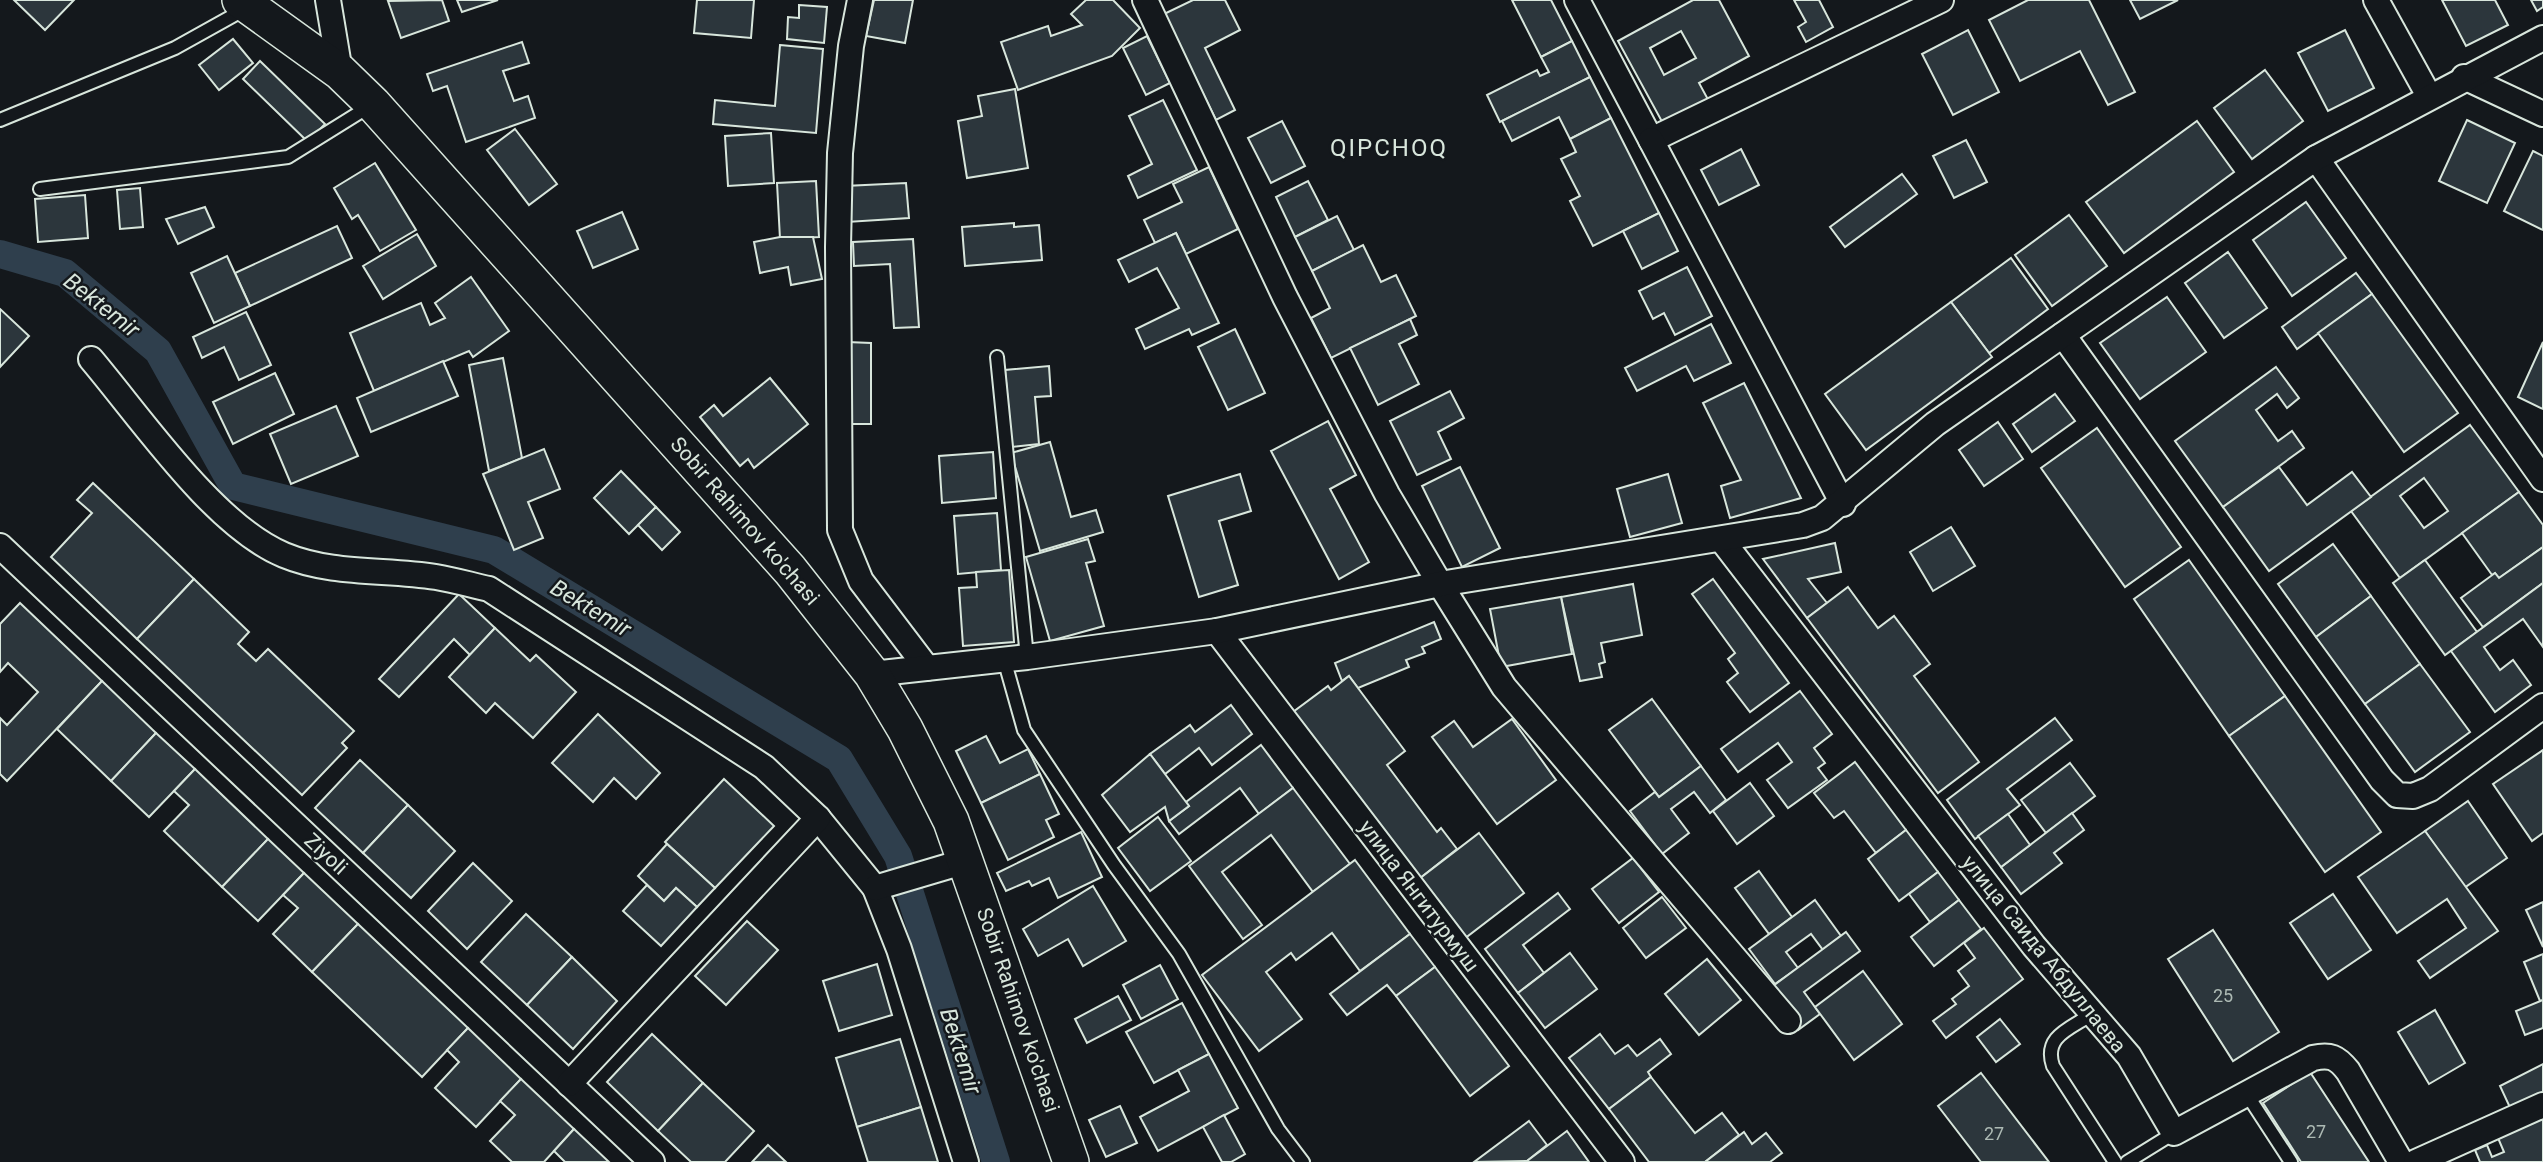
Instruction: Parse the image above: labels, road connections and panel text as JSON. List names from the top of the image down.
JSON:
{
  "streets": {
    "street": [
      "Sobir Rahimov ko'chasi",
      "Ziyoli",
      "улица Янгитурмуш",
      "улица Саида Абдуллаева"
    ]
  },
  "districts": ["QIPCHOQ"],
  "water": ["Bektemir"],
  "house_numbers": ["25", "27", "27"]
}
